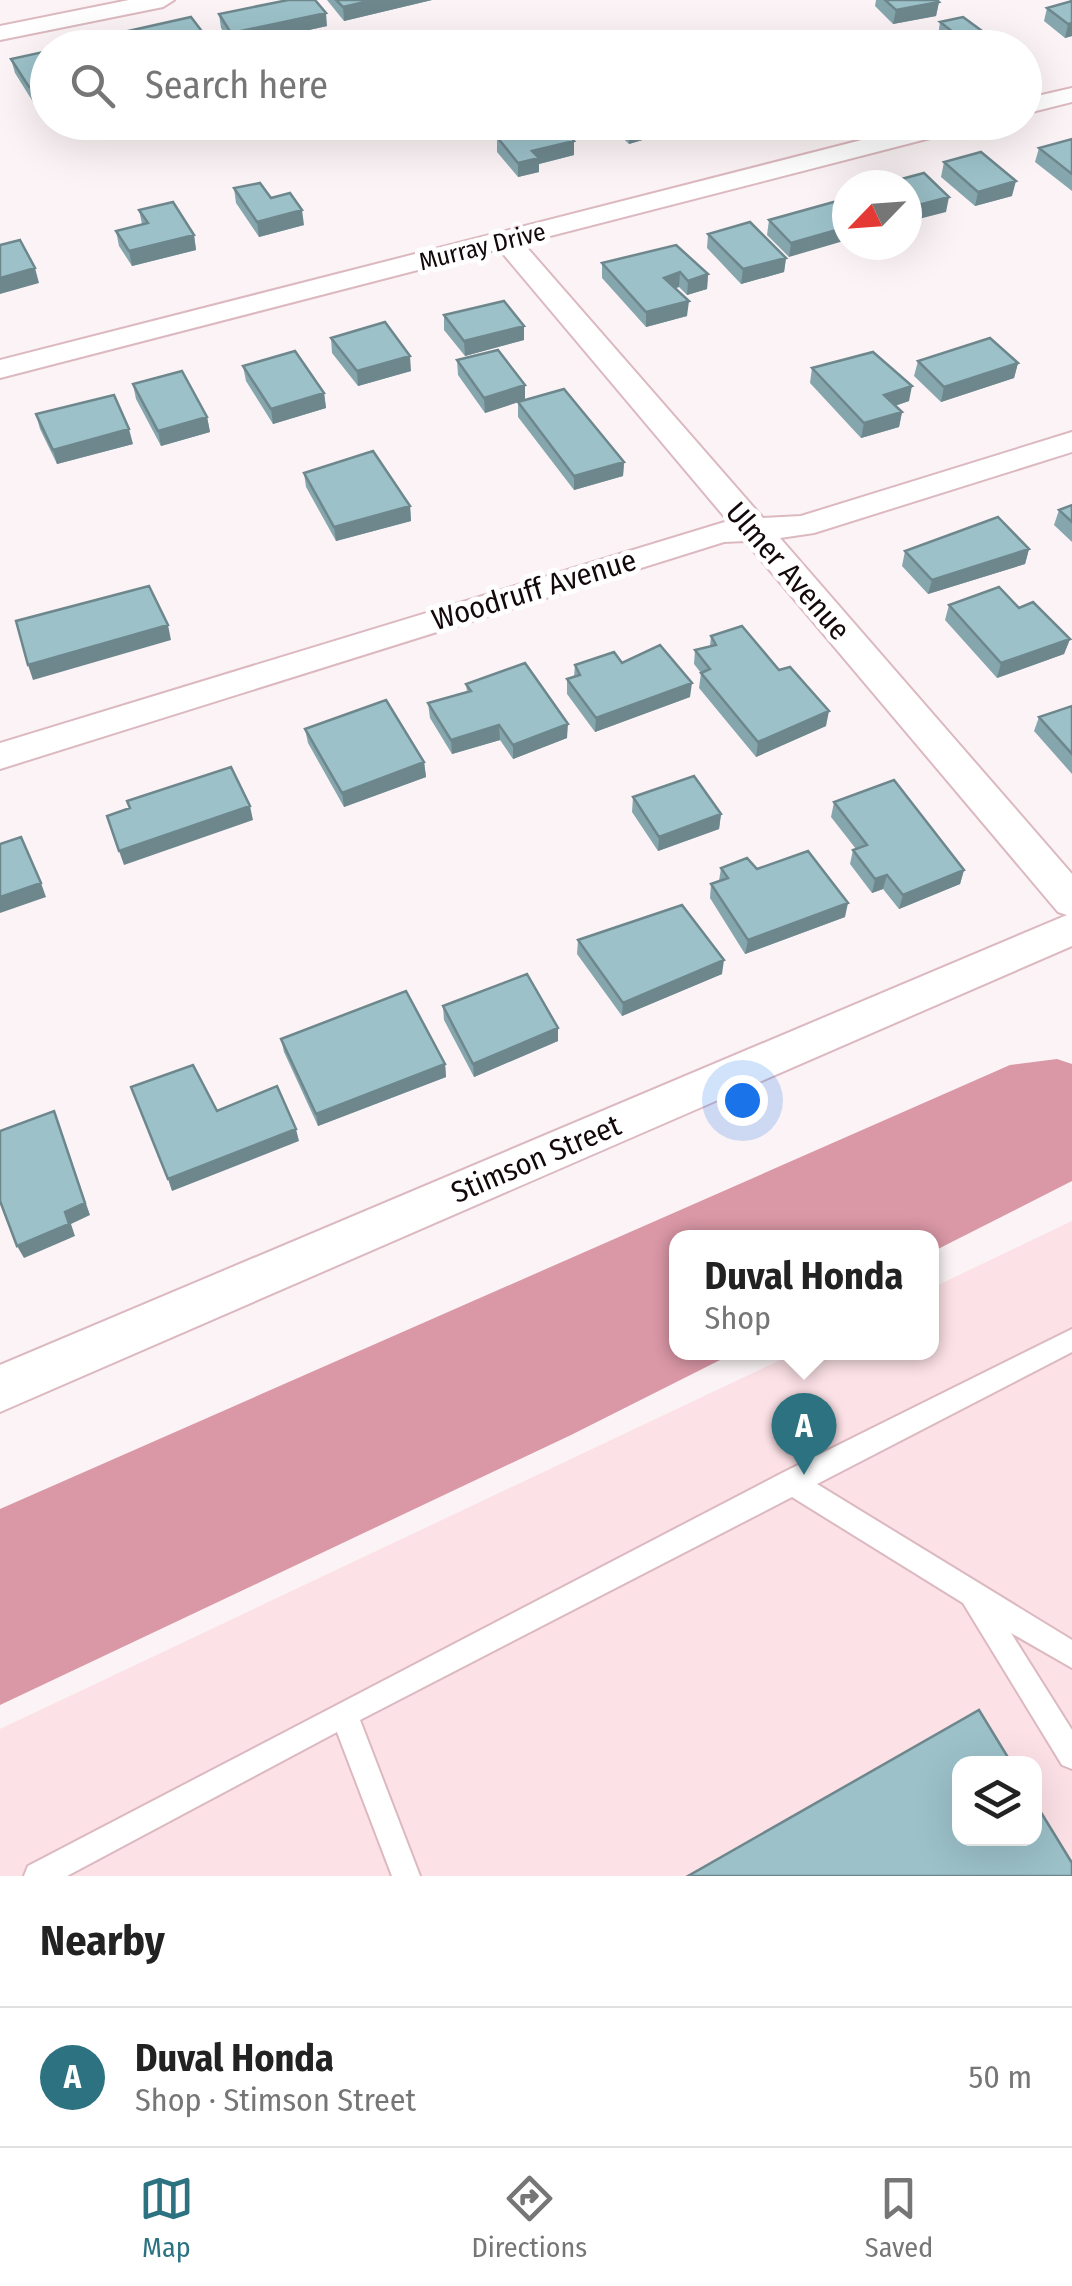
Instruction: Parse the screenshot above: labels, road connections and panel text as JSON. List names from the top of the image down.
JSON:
{
  "streets": {
    "street": [
      "Murray Drive",
      "Ulmer Avenue",
      "Woodruff Avenue",
      "Stimson Street"
    ]
  },
  "crossings": [
    ["Murray Drive", "Ulmer Avenue"],
    ["Ulmer Avenue", "Woodruff Avenue"]
  ],
  "north": "bottom left",
  "page": {
    "search": "Search here",
    "popup": ["Duval Honda", "Shop"],
    "pins": "A",
    "heading": "Nearby",
    "list": [
      {
        "mark": "A",
        "name": "Duval Honda",
        "note": "Shop · Stimson Street",
        "value": "50 m"
      }
    ],
    "nav": ["Map", "Directions", "Saved"]
  }
}
